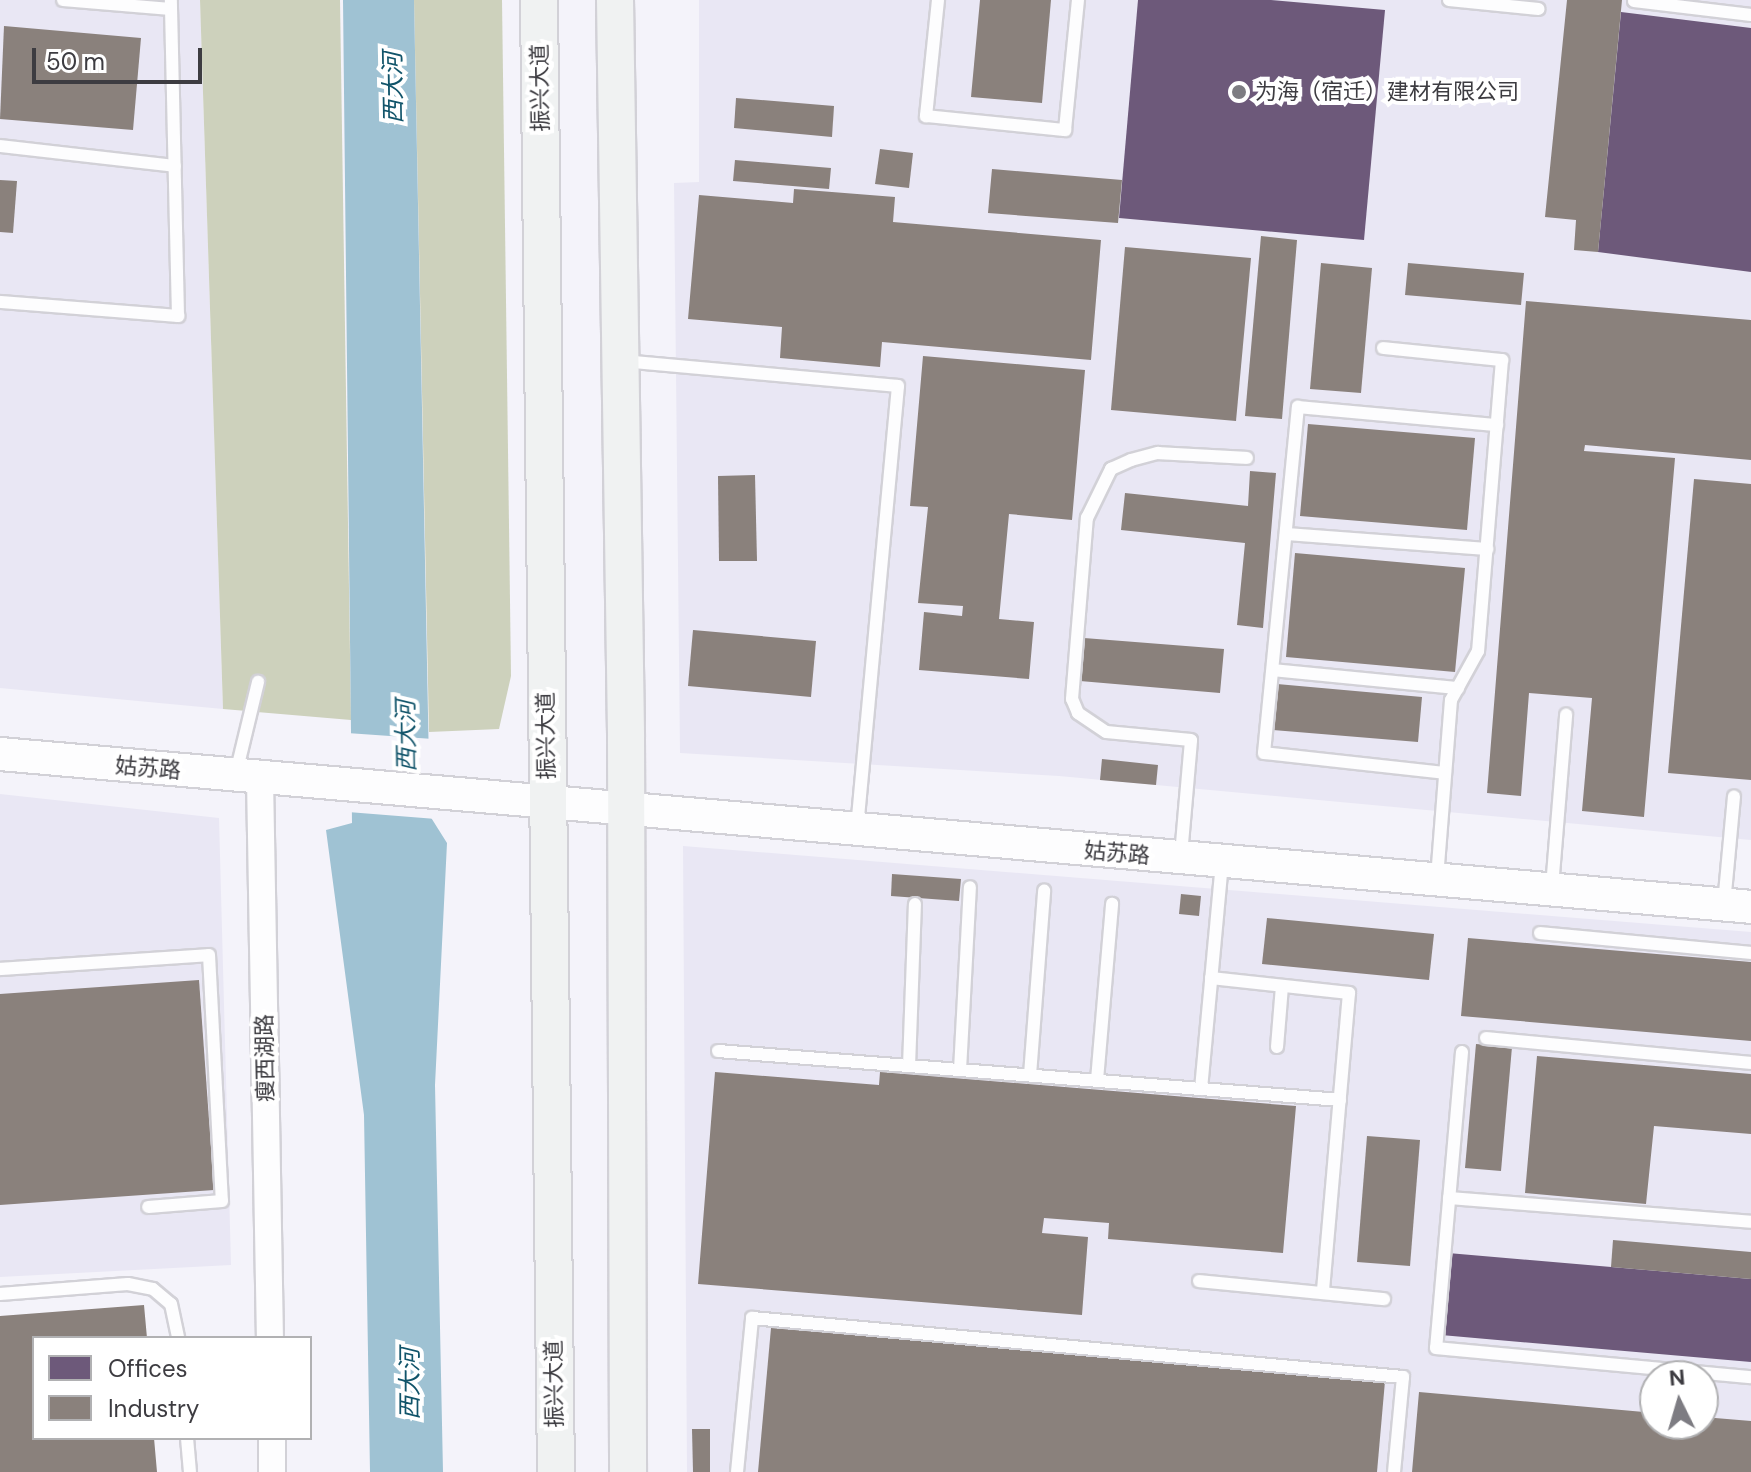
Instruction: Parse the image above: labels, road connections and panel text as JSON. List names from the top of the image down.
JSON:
{
  "streets": {
    "main road": ["振兴大道"],
    "street": ["姑苏路", "瘦西湖路"]
  },
  "crossings": [
    ["振兴大道", "姑苏路"],
    ["姑苏路", "瘦西湖路"]
  ],
  "water": ["西大河"],
  "places": ["为海（宿迁）建材有限公司"],
  "legend": ["Offices", "Industry"],
  "scale_bar": "50 m",
  "north": "top"
}
